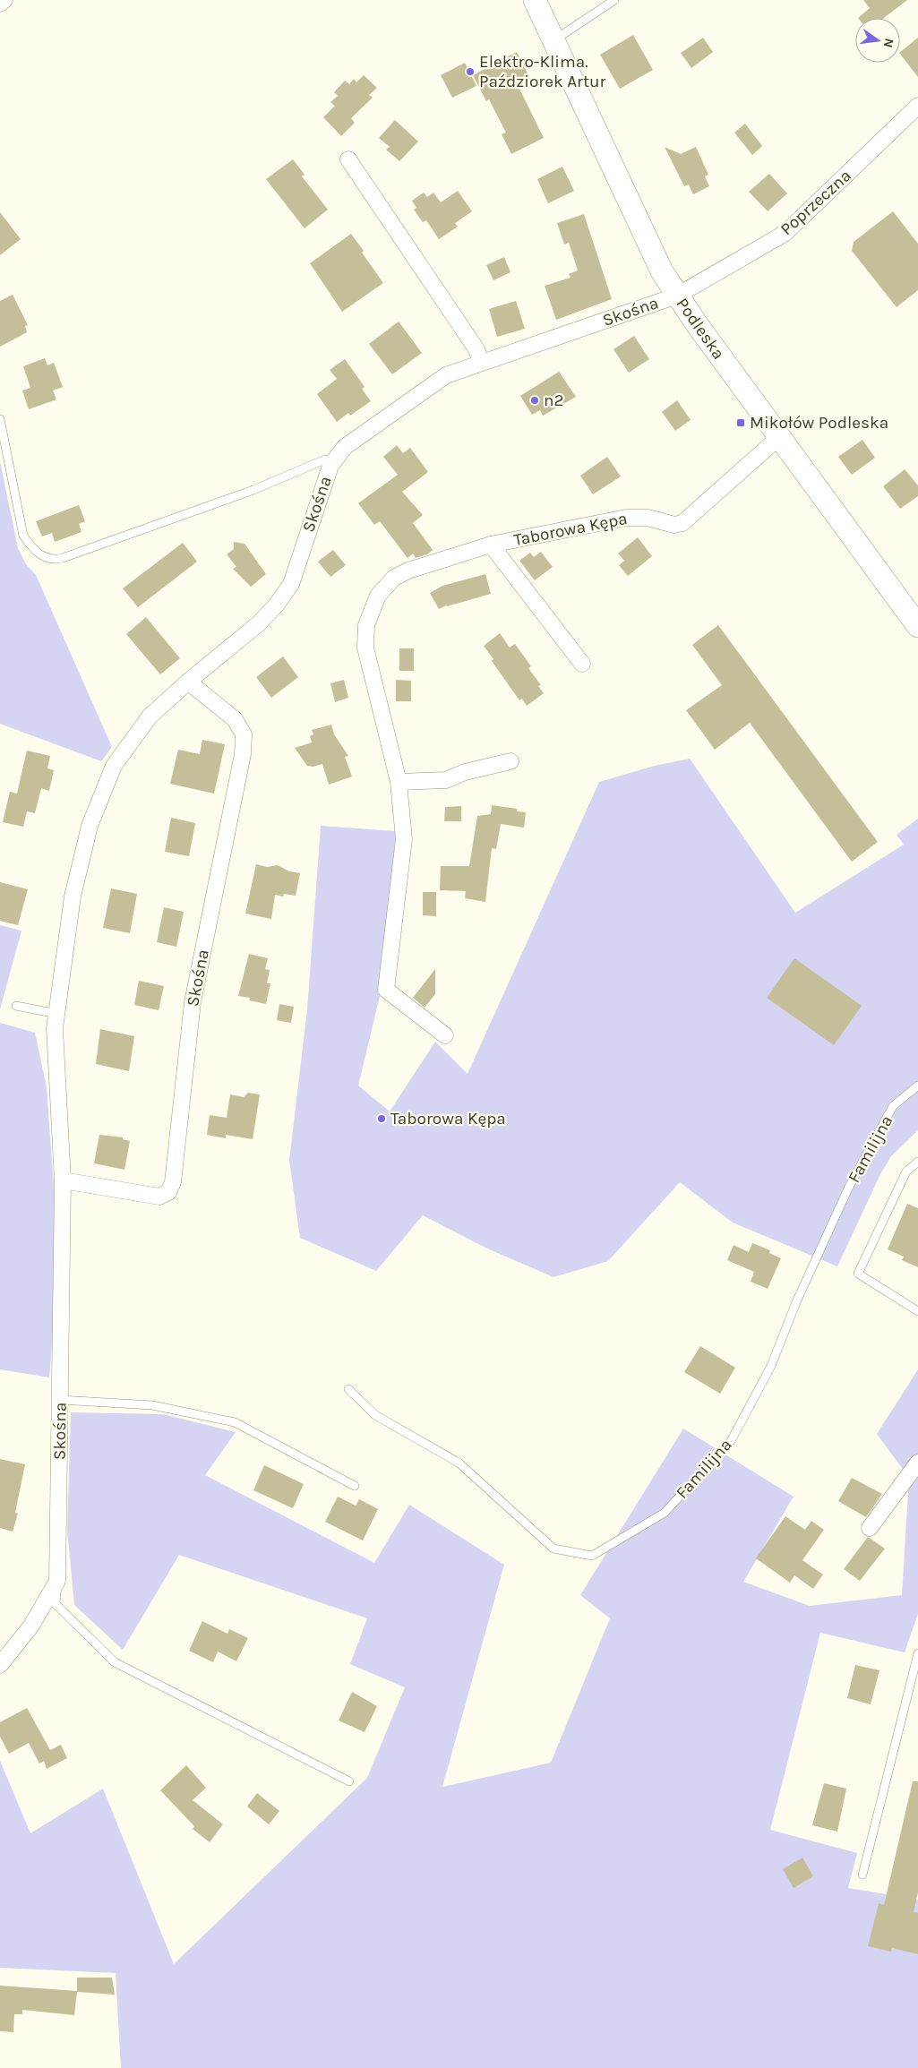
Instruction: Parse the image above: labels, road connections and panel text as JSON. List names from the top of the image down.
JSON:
{
  "streets": {
    "street": [
      "Poprzeczna",
      "Skośna",
      "Podleska",
      "Taborowa Kępa"
    ],
    "lane": ["Familijna"]
  },
  "crossings": [
    ["Poprzeczna", "Skośna"],
    ["Poprzeczna", "Podleska"],
    ["Skośna", "Podleska"],
    ["Podleska", "Taborowa Kępa"]
  ],
  "places": {
    "other": ["Elektro-Klima. Paździorek Artur", "n2", "Taborowa Kępa"],
    "transit": ["Mikołów Podleska"]
  },
  "north": "right"
}
